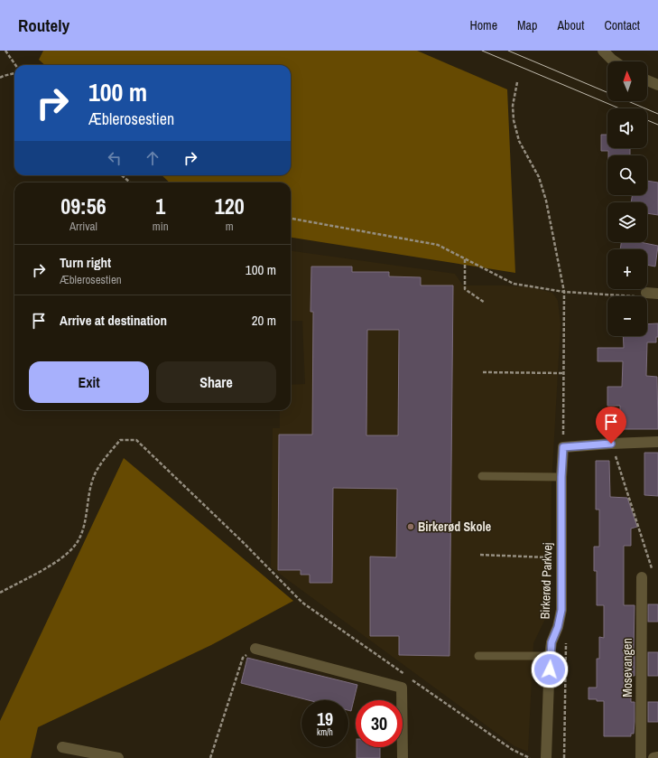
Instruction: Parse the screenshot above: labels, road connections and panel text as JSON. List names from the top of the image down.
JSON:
{
  "streets": {
    "street": ["Birkerød Parkvej", "Mosevangen"]
  },
  "places": ["Birkerød Skole"],
  "north": "top",
  "page": {
    "header": "Routely",
    "nav": [
      "Home",
      "Map",
      "About",
      "Contact"
    ],
    "map_buttons": ["+", "−"],
    "turn": ["100 m", "Æblerosestien"],
    "eta": [
      "09:56",
      "Arrival",
      "1",
      "min",
      "120",
      "m"
    ],
    "list": [
      {
        "name": "Turn right",
        "note": "Æblerosestien",
        "value": "100 m"
      },
      {
        "name": "Arrive at destination",
        "value": "20 m"
      }
    ],
    "buttons": ["Exit", "Share"],
    "speed": "19 km/h",
    "limit": "30"
  }
}
